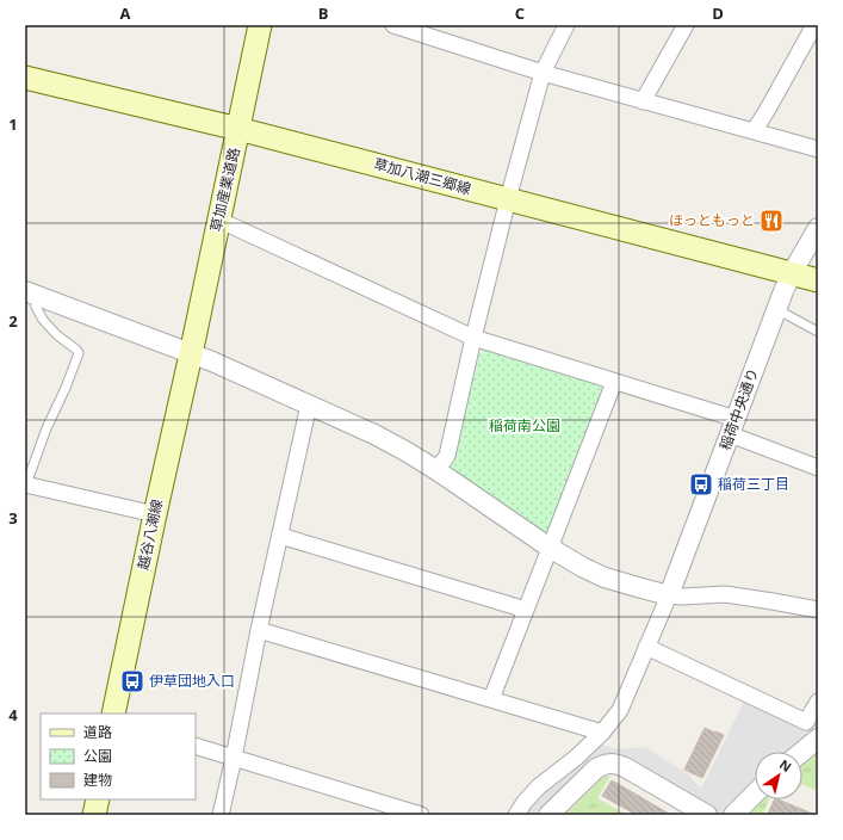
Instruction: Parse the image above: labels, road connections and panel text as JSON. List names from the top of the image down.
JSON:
{
  "streets": {
    "main road": ["草加八潮三郷線", "草加産業道路", "越谷八潮線"],
    "street": ["稲荷中央通り"]
  },
  "crossings": [
    ["草加八潮三郷線", "草加産業道路"],
    ["草加八潮三郷線", "稲荷中央通り"],
    ["草加産業道路", "越谷八潮線"]
  ],
  "parks": ["稲荷南公園"],
  "places": {
    "restaurant": ["ほっともっと"],
    "bus stop": ["稲荷三丁目", "伊草団地入口"]
  },
  "legend": ["道路", "公園", "建物"],
  "north": "top right",
  "grid": {
    "columns": [
      "A",
      "B",
      "C",
      "D"
    ],
    "rows": [
      "1",
      "2",
      "3",
      "4"
    ]
  }
}
